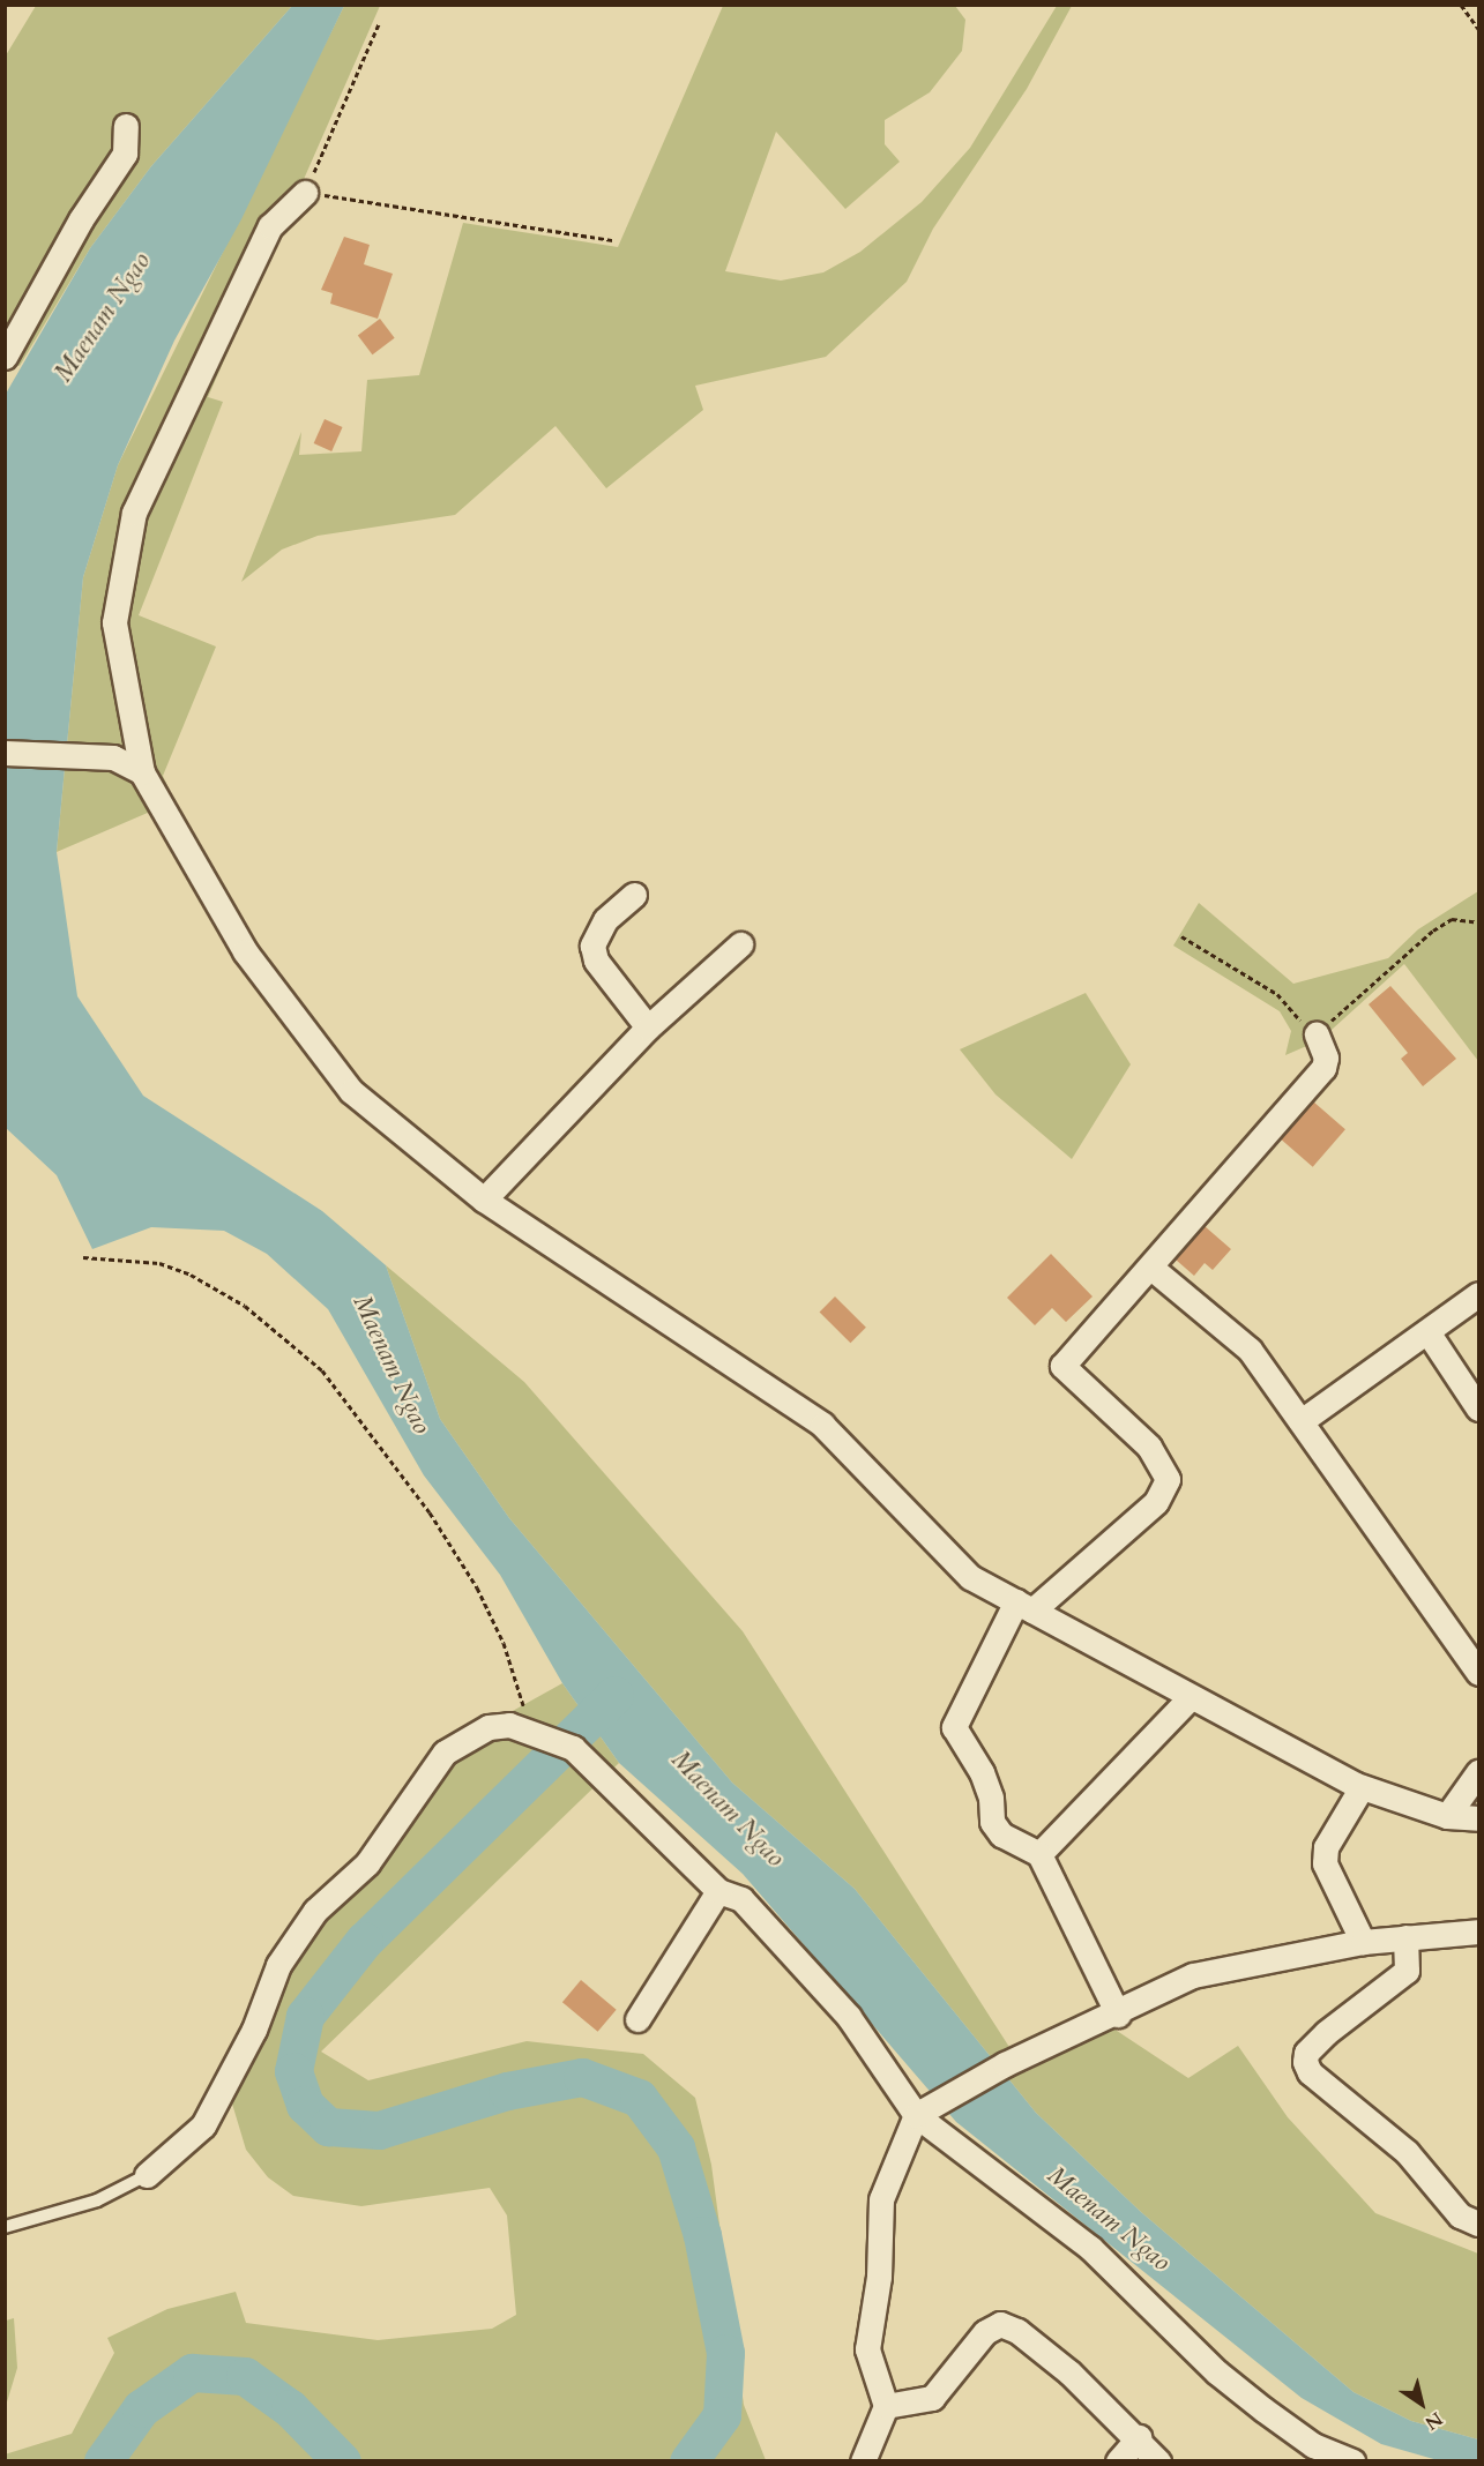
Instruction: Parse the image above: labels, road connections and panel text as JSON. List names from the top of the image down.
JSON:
{
  "water": ["Maenam Ngao"],
  "north": "bottom right"
}
